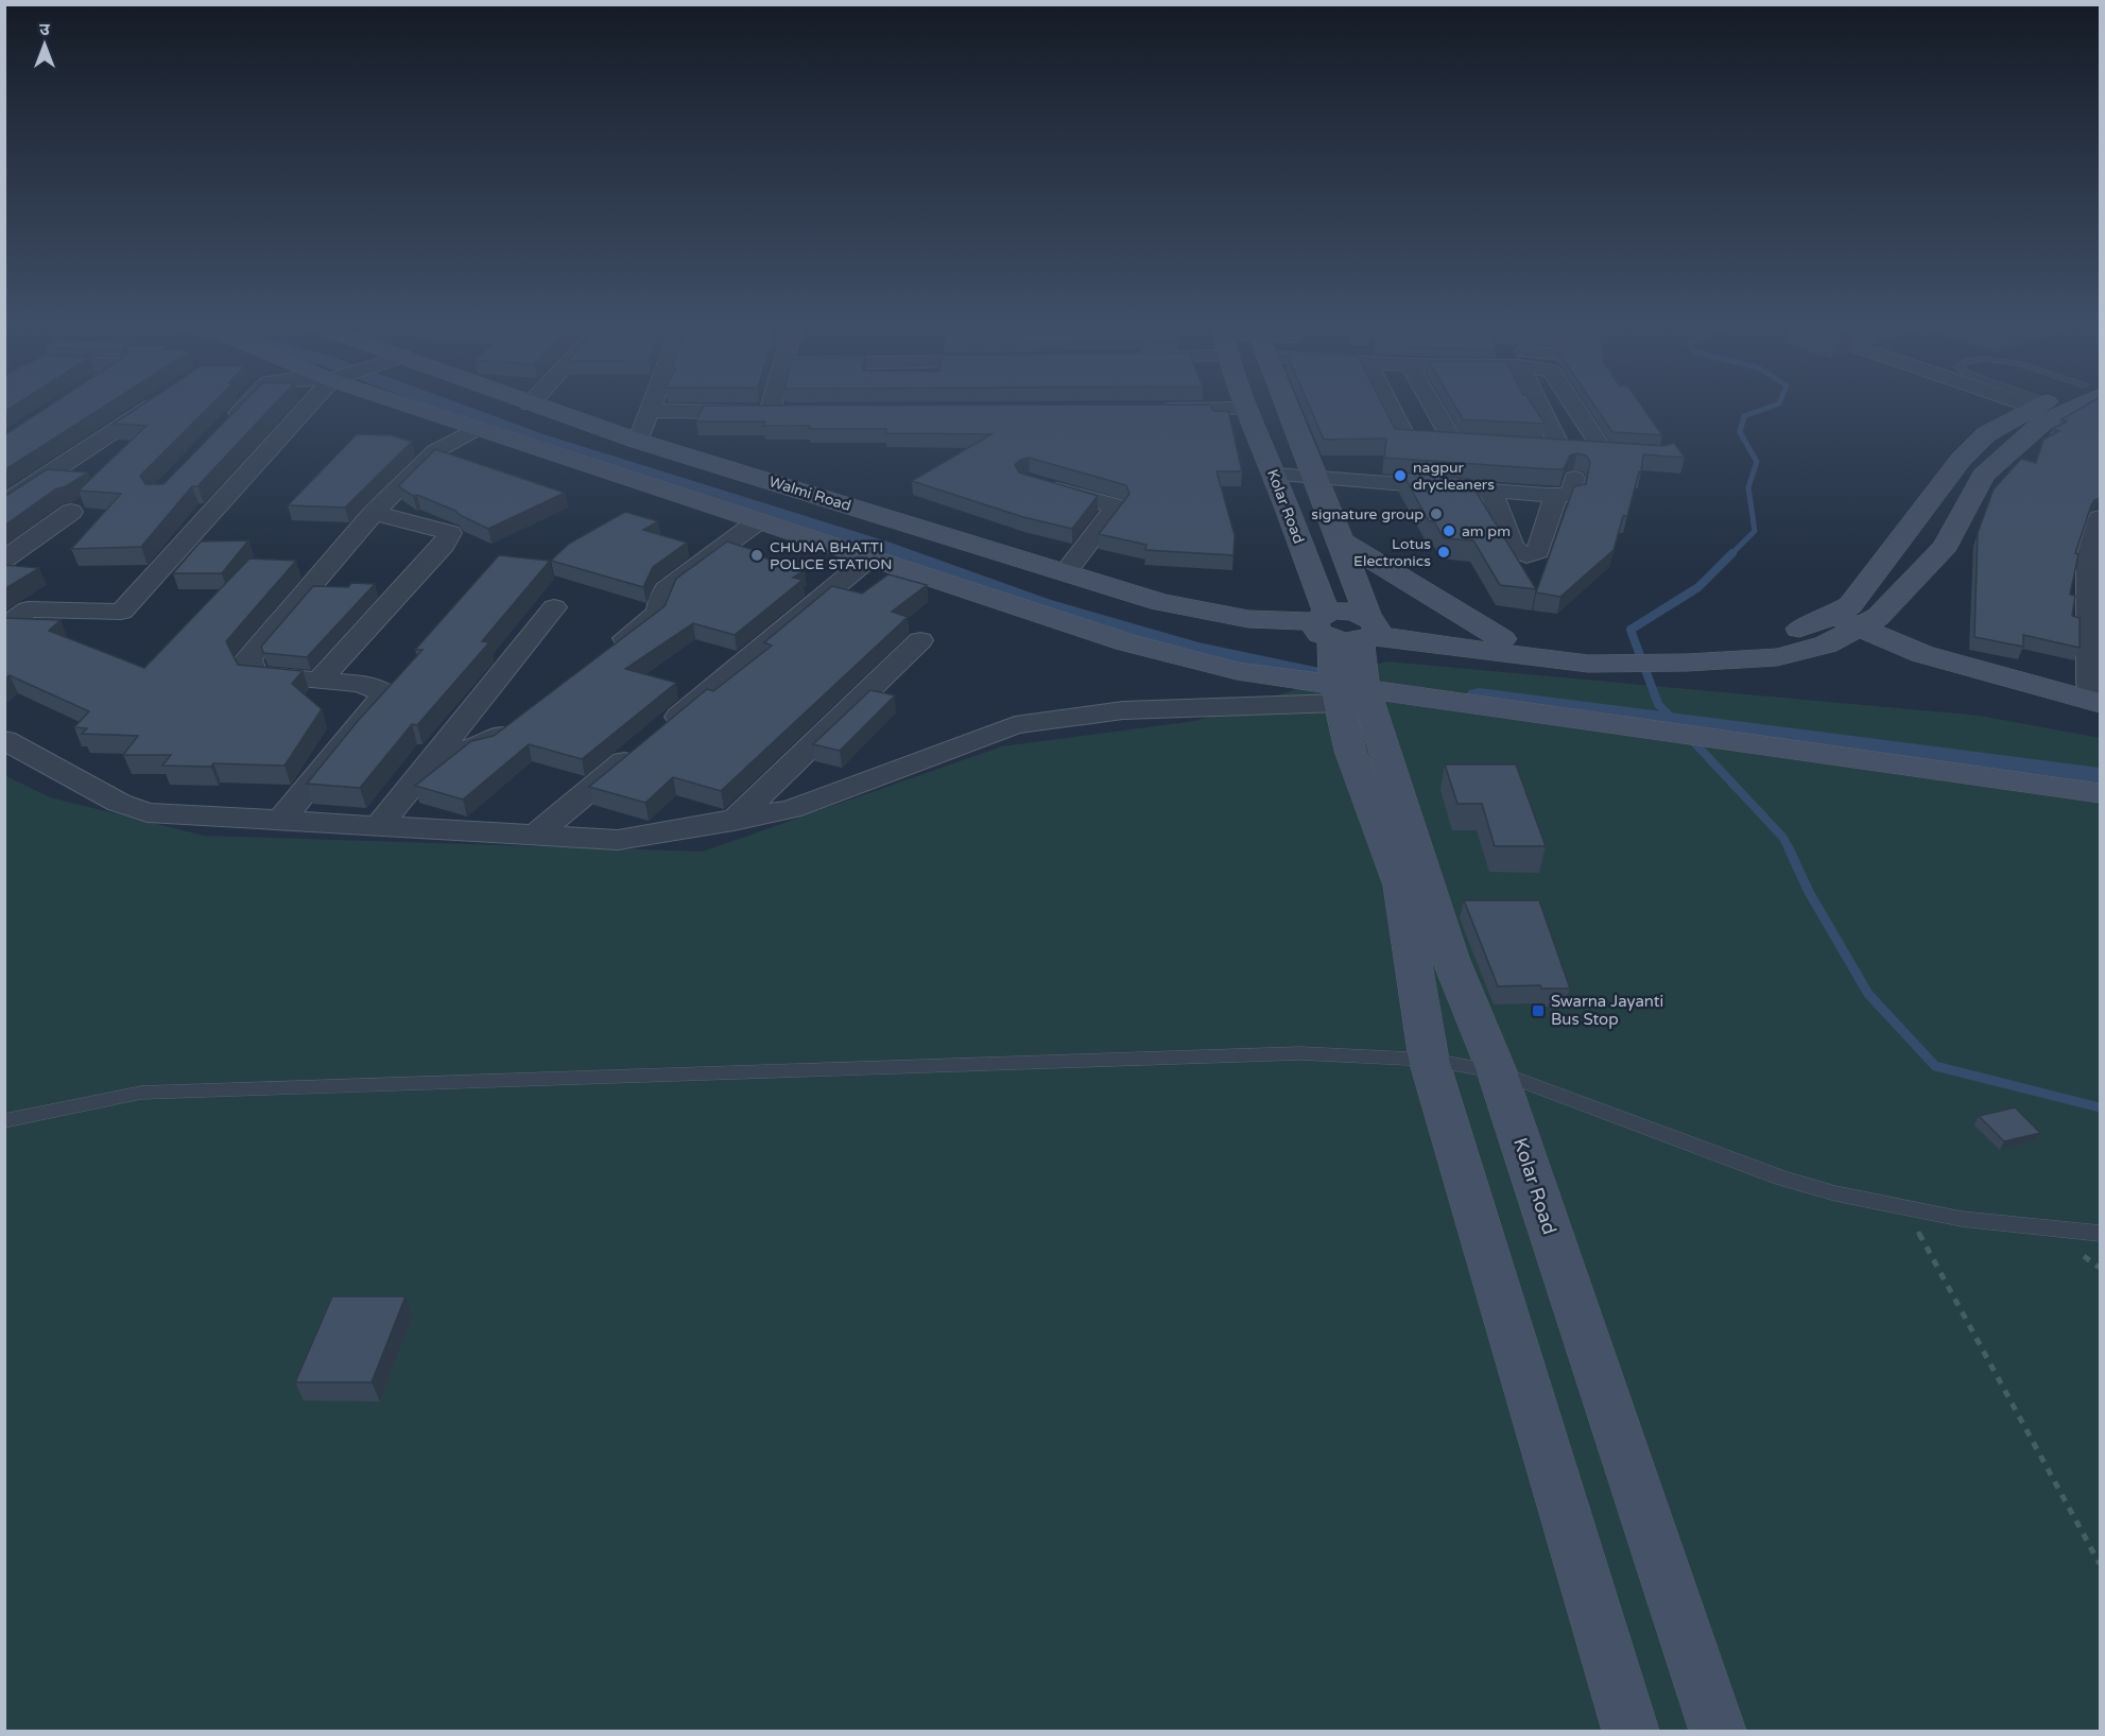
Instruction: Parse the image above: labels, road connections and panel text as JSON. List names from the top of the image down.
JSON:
{
  "streets": {
    "street": ["Walmi Road", "Kolar Road"]
  },
  "crossings": [
    ["Walmi Road", "Kolar Road"]
  ],
  "places": {
    "other": [
      "nagpur drycleaners",
      "signature group",
      "am pm",
      "Lotus Electronics",
      "CHUNA BHATTI POLICE STATION"
    ],
    "transit": ["Swarna Jayanti Bus Stop"]
  },
  "north": "top"
}
